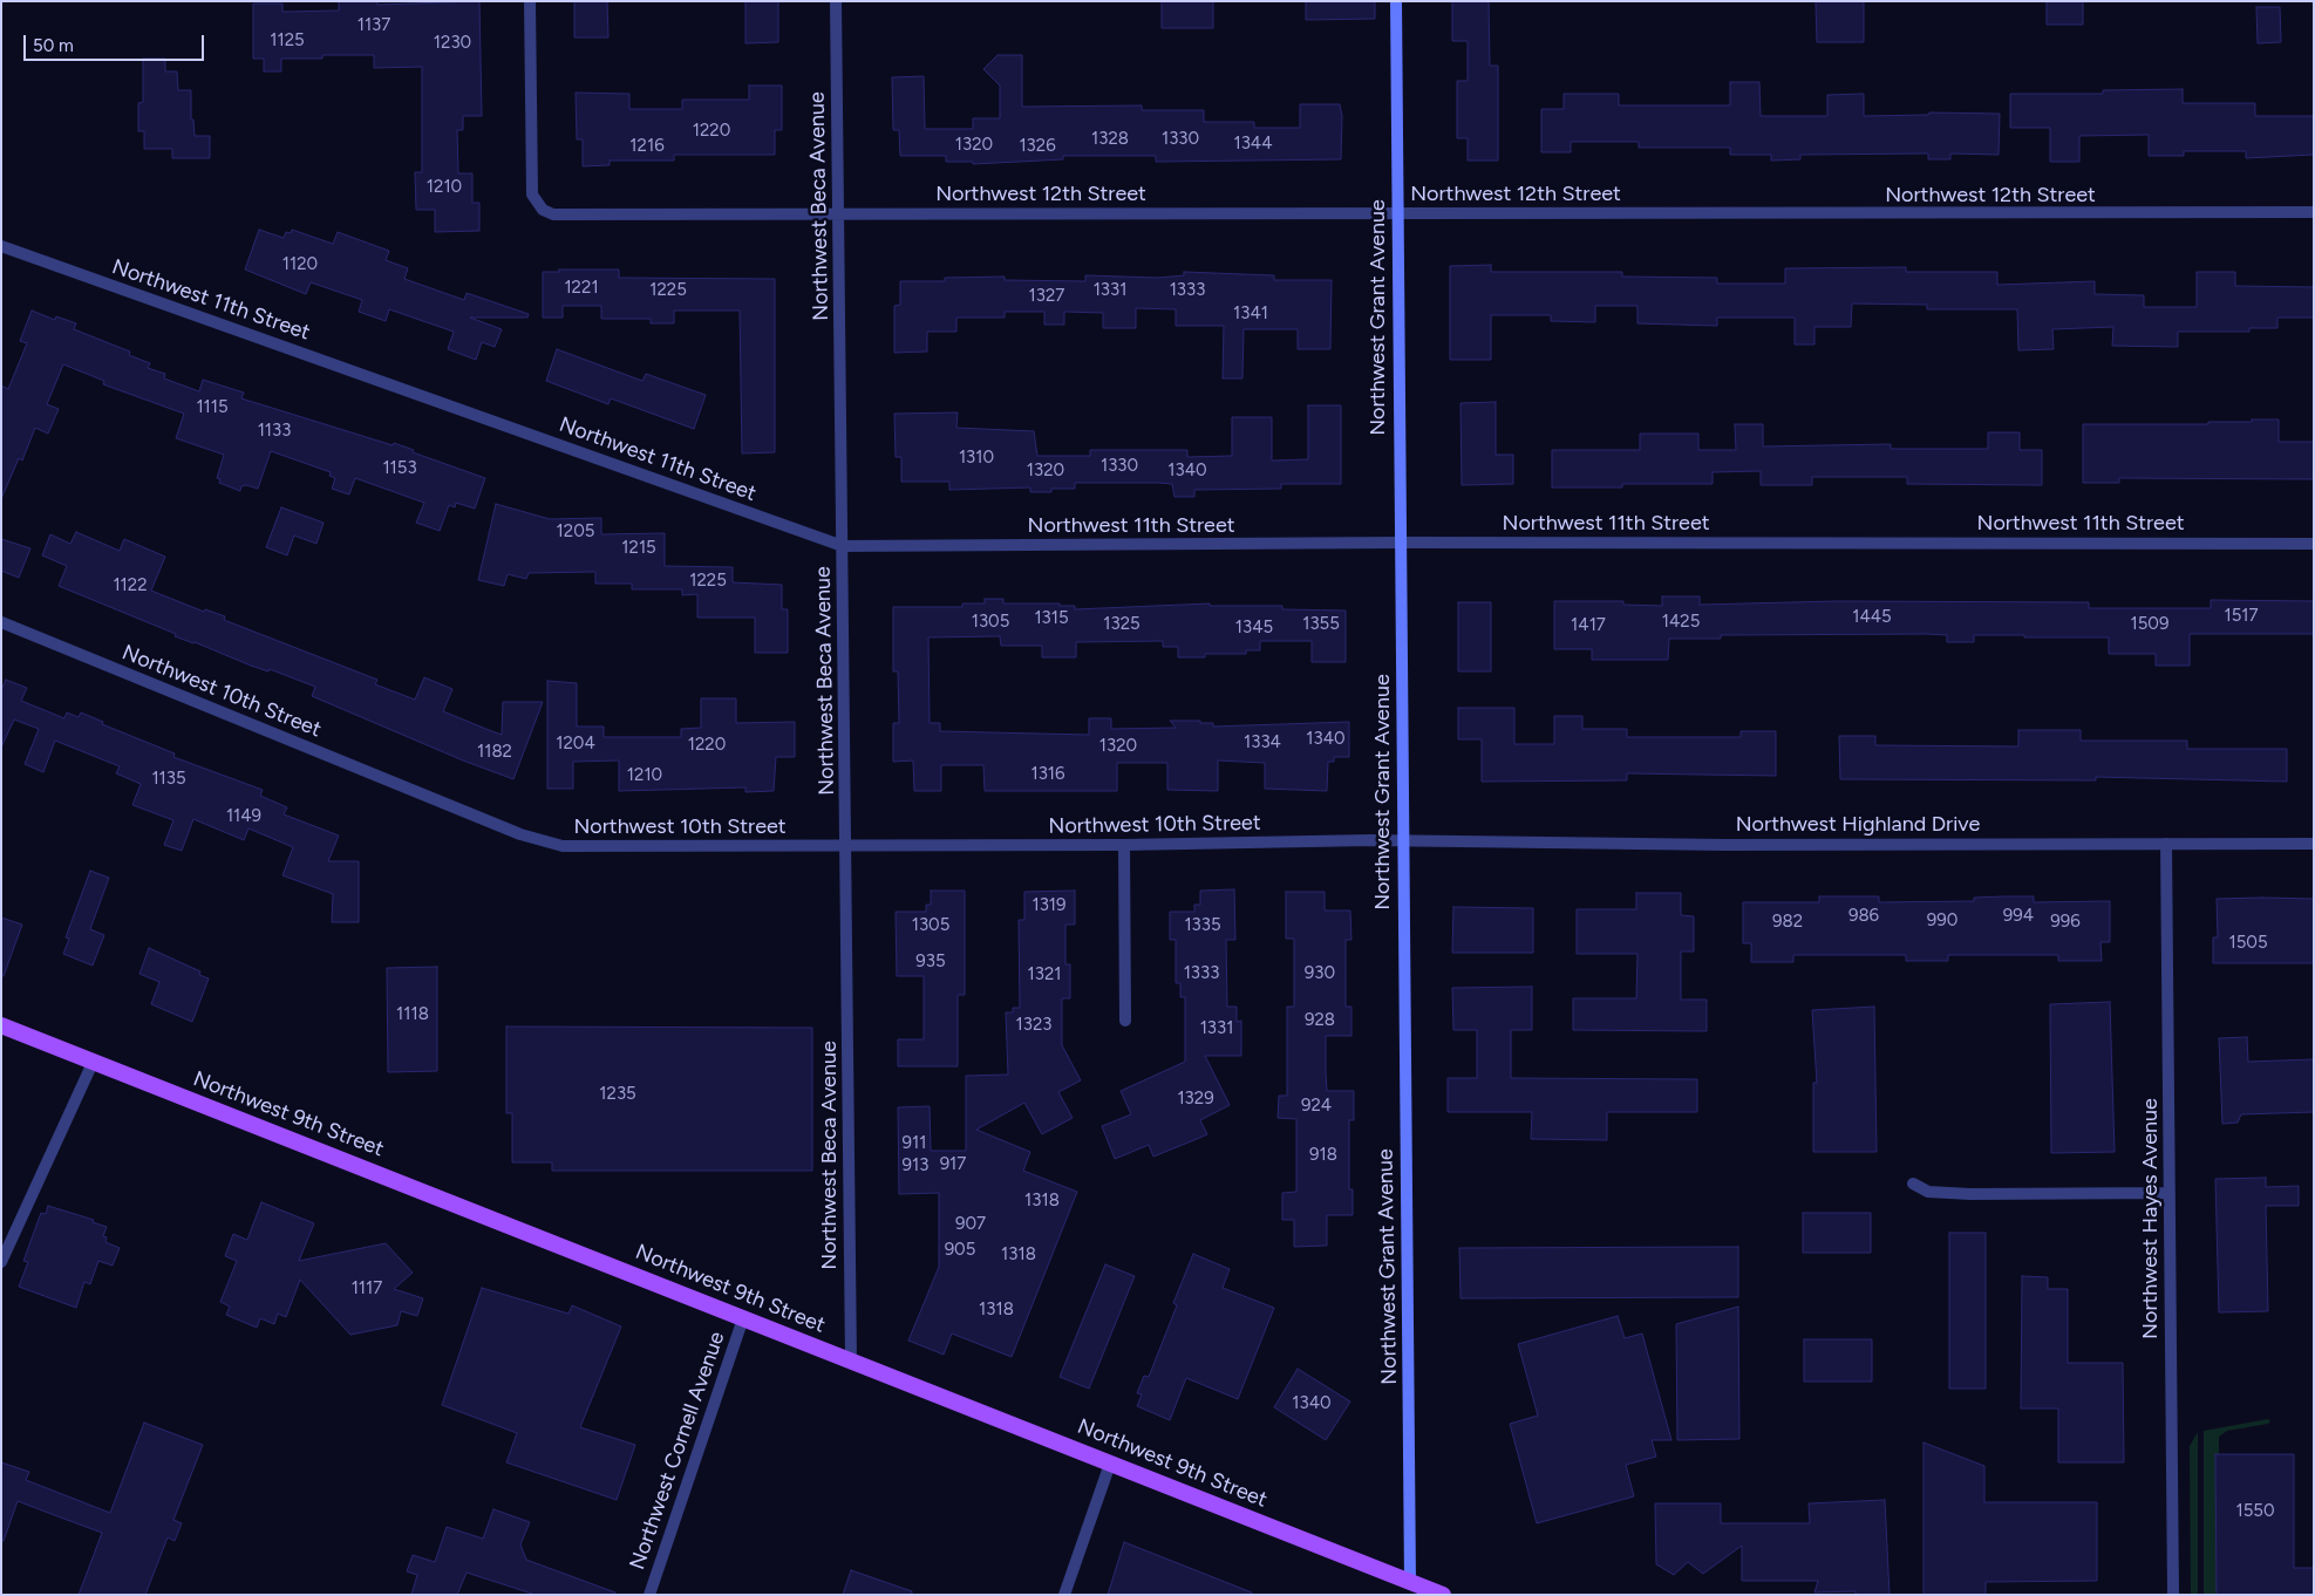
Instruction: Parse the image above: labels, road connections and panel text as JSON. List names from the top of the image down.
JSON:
{
  "streets": {
    "main road": ["Northwest Grant Avenue", "Northwest 9th Street"],
    "street": [
      "Northwest 12th Street",
      "Northwest Beca Avenue",
      "Northwest 11th Street",
      "Northwest 10th Street",
      "Northwest Highland Drive",
      "Northwest Hayes Avenue",
      "Northwest Cornell Avenue"
    ]
  },
  "crossings": [
    ["Northwest 12th Street", "Northwest Beca Avenue"],
    ["Northwest 12th Street", "Northwest Grant Avenue"],
    ["Northwest Beca Avenue", "Northwest 11th Street"],
    ["Northwest Beca Avenue", "Northwest 10th Street"],
    ["Northwest Beca Avenue", "Northwest 9th Street"],
    ["Northwest 11th Street", "Northwest Grant Avenue"],
    ["Northwest Grant Avenue", "Northwest 10th Street"],
    ["Northwest Grant Avenue", "Northwest Highland Drive"],
    ["Northwest Grant Avenue", "Northwest 9th Street"],
    ["Northwest 10th Street", "Northwest Highland Drive"],
    ["Northwest Highland Drive", "Northwest Hayes Avenue"],
    ["Northwest 9th Street", "Northwest Cornell Avenue"]
  ],
  "house_numbers": [
    "1137",
    "1125",
    "1230",
    "1220",
    "1328",
    "1330",
    "1344",
    "1320",
    "1216",
    "1326",
    "1210",
    "1120",
    "1221",
    "1225",
    "1331",
    "1333",
    "1327",
    "1341",
    "1115",
    "1133",
    "1310",
    "1330",
    "1153",
    "1320",
    "1340",
    "1205",
    "1215",
    "1225",
    "1122",
    "1517",
    "1445",
    "1315",
    "1305",
    "1425",
    "1325",
    "1355",
    "1509",
    "1417",
    "1345",
    "1340",
    "1334",
    "1204",
    "1220",
    "1320",
    "1182",
    "1316",
    "1210",
    "1135",
    "1149",
    "1319",
    "986",
    "994",
    "990",
    "982",
    "996",
    "1305",
    "1335",
    "1505",
    "935",
    "1333",
    "930",
    "1321",
    "1118",
    "928",
    "1323",
    "1331",
    "1235",
    "1329",
    "924",
    "911",
    "918",
    "917",
    "913",
    "1318",
    "907",
    "905",
    "1318",
    "1117",
    "1318",
    "1340",
    "1550"
  ],
  "scale_bar": "50 m"
}
